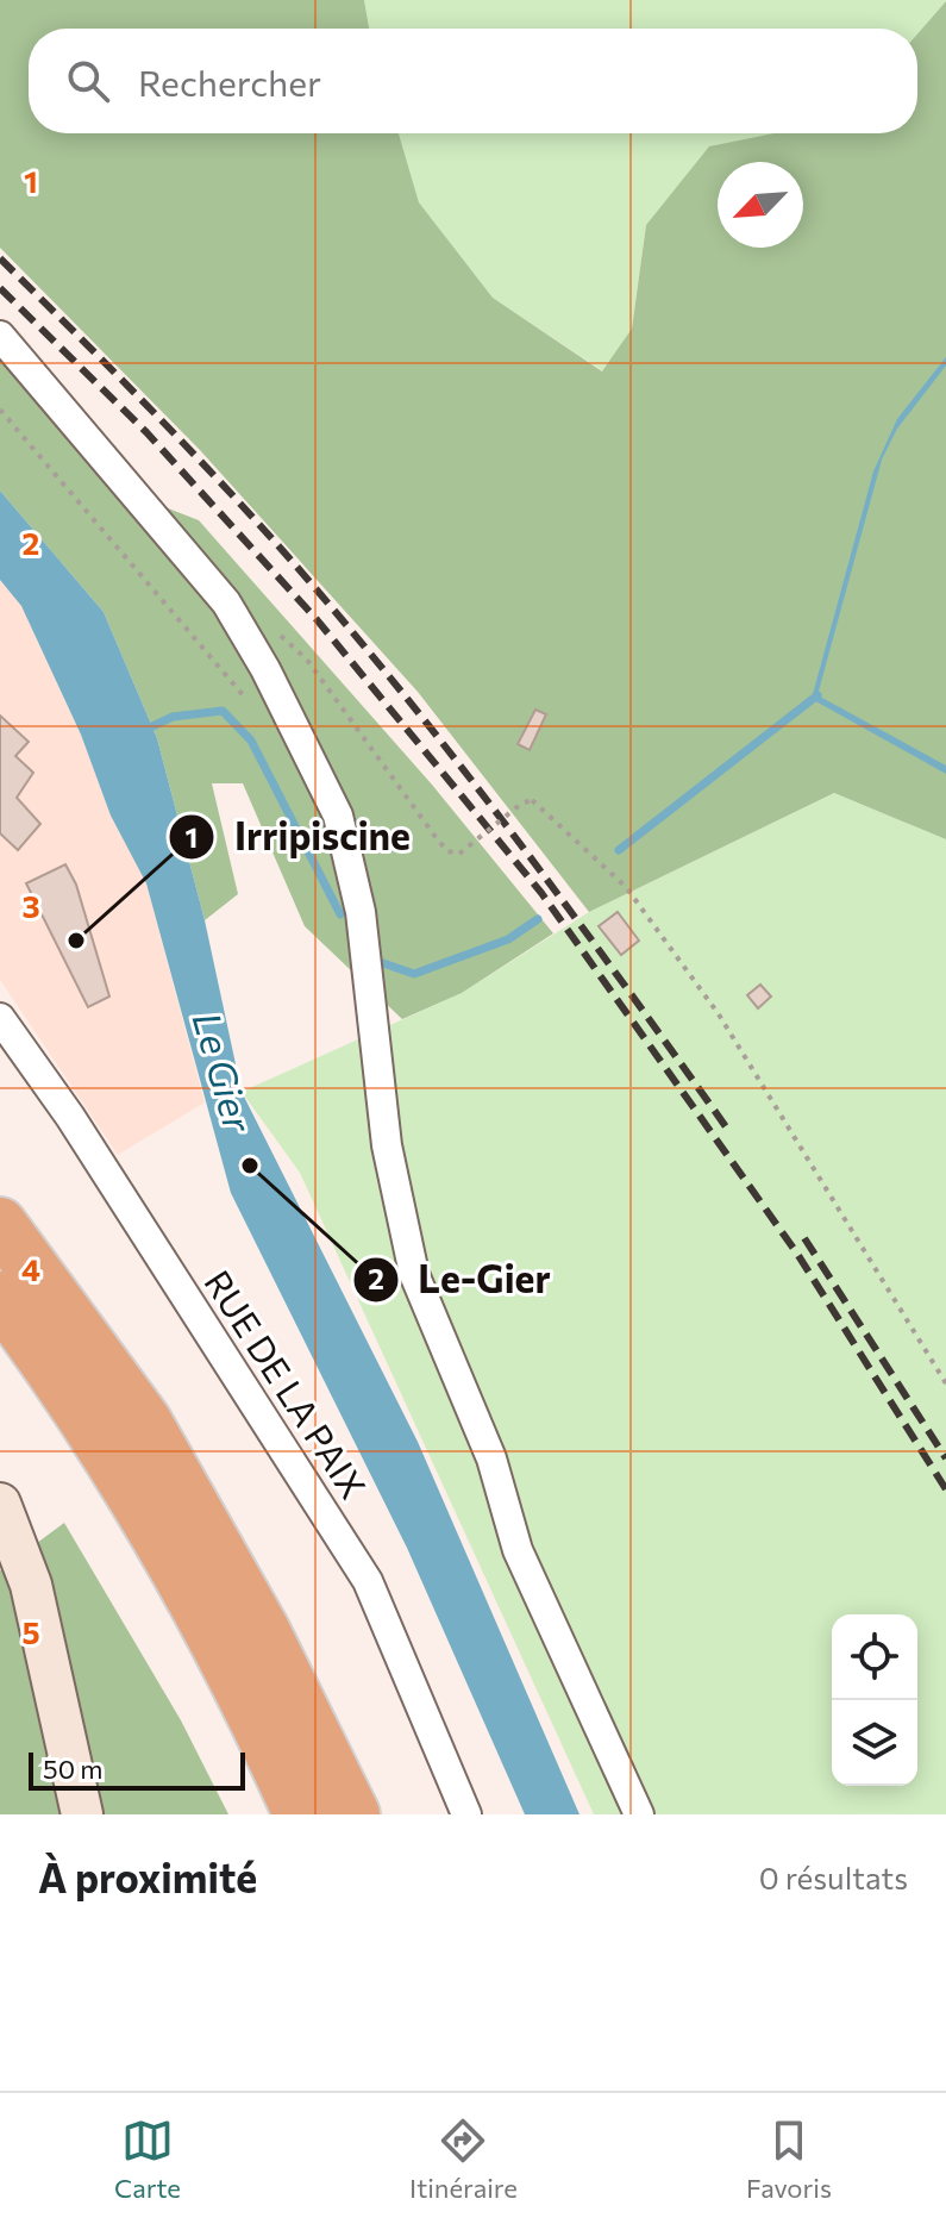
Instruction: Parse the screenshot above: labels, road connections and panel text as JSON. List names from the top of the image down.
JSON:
{
  "streets": {
    "street": ["RUE DE LA PAIX"]
  },
  "water": ["Le Gier"],
  "places": ["Irripiscine", "Le-Gier"],
  "scale_bar": "50 m",
  "north": "bottom left",
  "page": {
    "search": "Rechercher",
    "scale": "50 m",
    "heading": ["À proximité", "0 résultats"],
    "nav": ["Carte", "Itinéraire", "Favoris"]
  },
  "grid": {
    "rows": [
      "1",
      "2",
      "3",
      "4",
      "5"
    ]
  }
}
